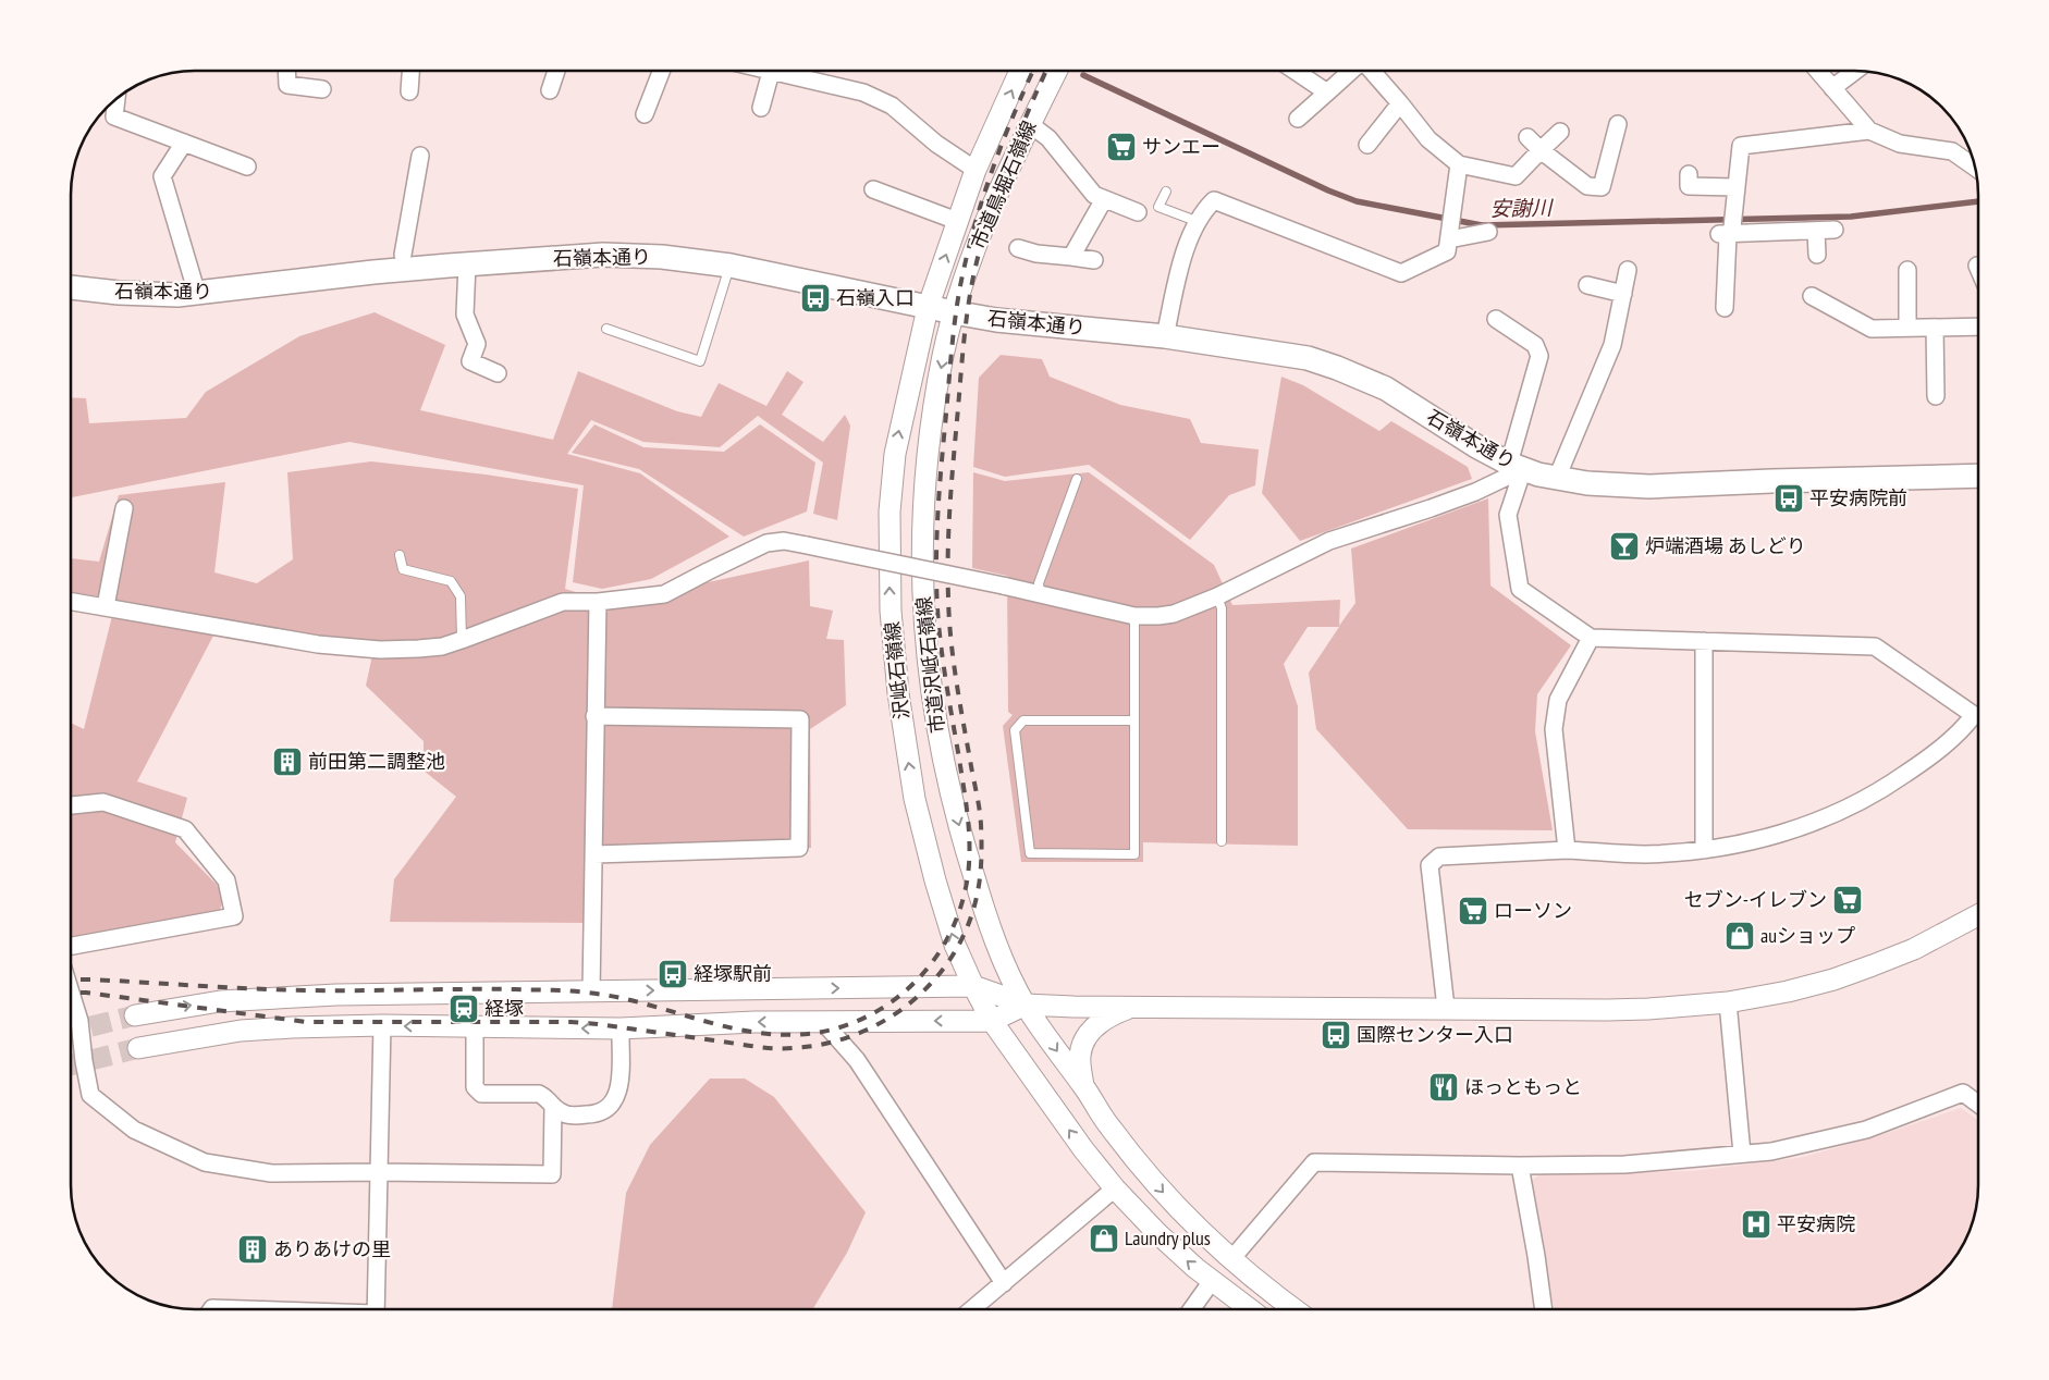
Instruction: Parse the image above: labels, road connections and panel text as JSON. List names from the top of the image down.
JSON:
{
  "streets": {
    "main road": ["石嶺本通り"],
    "street": ["市道鳥堀石嶺線", "市道沢岻石嶺線", "沢岻石嶺線"]
  },
  "crossings": [
    ["市道鳥堀石嶺線", "石嶺本通り"],
    ["市道鳥堀石嶺線", "市道沢岻石嶺線"],
    ["市道鳥堀石嶺線", "沢岻石嶺線"],
    ["石嶺本通り", "市道沢岻石嶺線"],
    ["石嶺本通り", "沢岻石嶺線"]
  ],
  "one_way": ["市道沢岻石嶺線", "沢岻石嶺線"],
  "water": ["安謝川"],
  "places": {
    "supermarket": ["サンエー", "セブン-イレブン", "ローソン"],
    "bus stop": [
      "石嶺入口",
      "平安病院前",
      "経塚駅前",
      "国際センター入口"
    ],
    "bar": ["炉端酒場 あしどり"],
    "building": ["前田第二調整池", "ありあけの里"],
    "shop": ["auショップ", "Laundry plus"],
    "station": ["経塚"],
    "restaurant": ["ほっともっと"],
    "hospital": ["平安病院"]
  }
}
